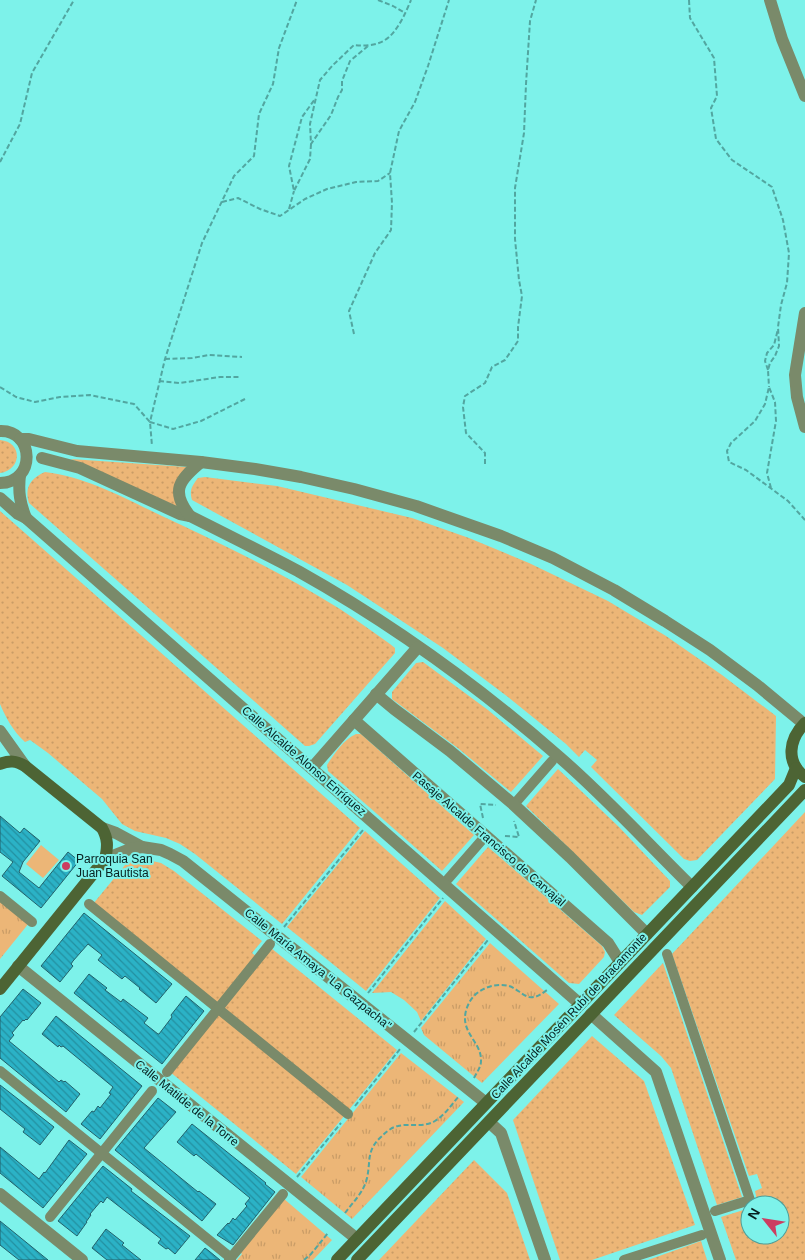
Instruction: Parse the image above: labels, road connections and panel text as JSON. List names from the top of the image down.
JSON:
{
  "streets": {
    "main road": ["Calle Alcalde Mosén Rubí de Bracamonte"],
    "street": [
      "Calle Alcalde Alonso Enríquez",
      "Pasaje Alcalde Francisco de Carvajal",
      "Calle María Amaya \"La Gazpacha\"",
      "Calle Matilde de la Torre"
    ]
  },
  "crossings": [
    ["Calle Alcalde Alonso Enríquez", "Calle Alcalde Mosén Rubí de Bracamonte"],
    ["Pasaje Alcalde Francisco de Carvajal", "Calle Alcalde Mosén Rubí de Bracamonte"],
    ["Calle María Amaya \"La Gazpacha\"", "Calle Alcalde Mosén Rubí de Bracamonte"],
    ["Calle Alcalde Mosén Rubí de Bracamonte", "Calle Matilde de la Torre"]
  ],
  "places": ["Parroquia San Juan Bautista"],
  "north": "top left"
}
